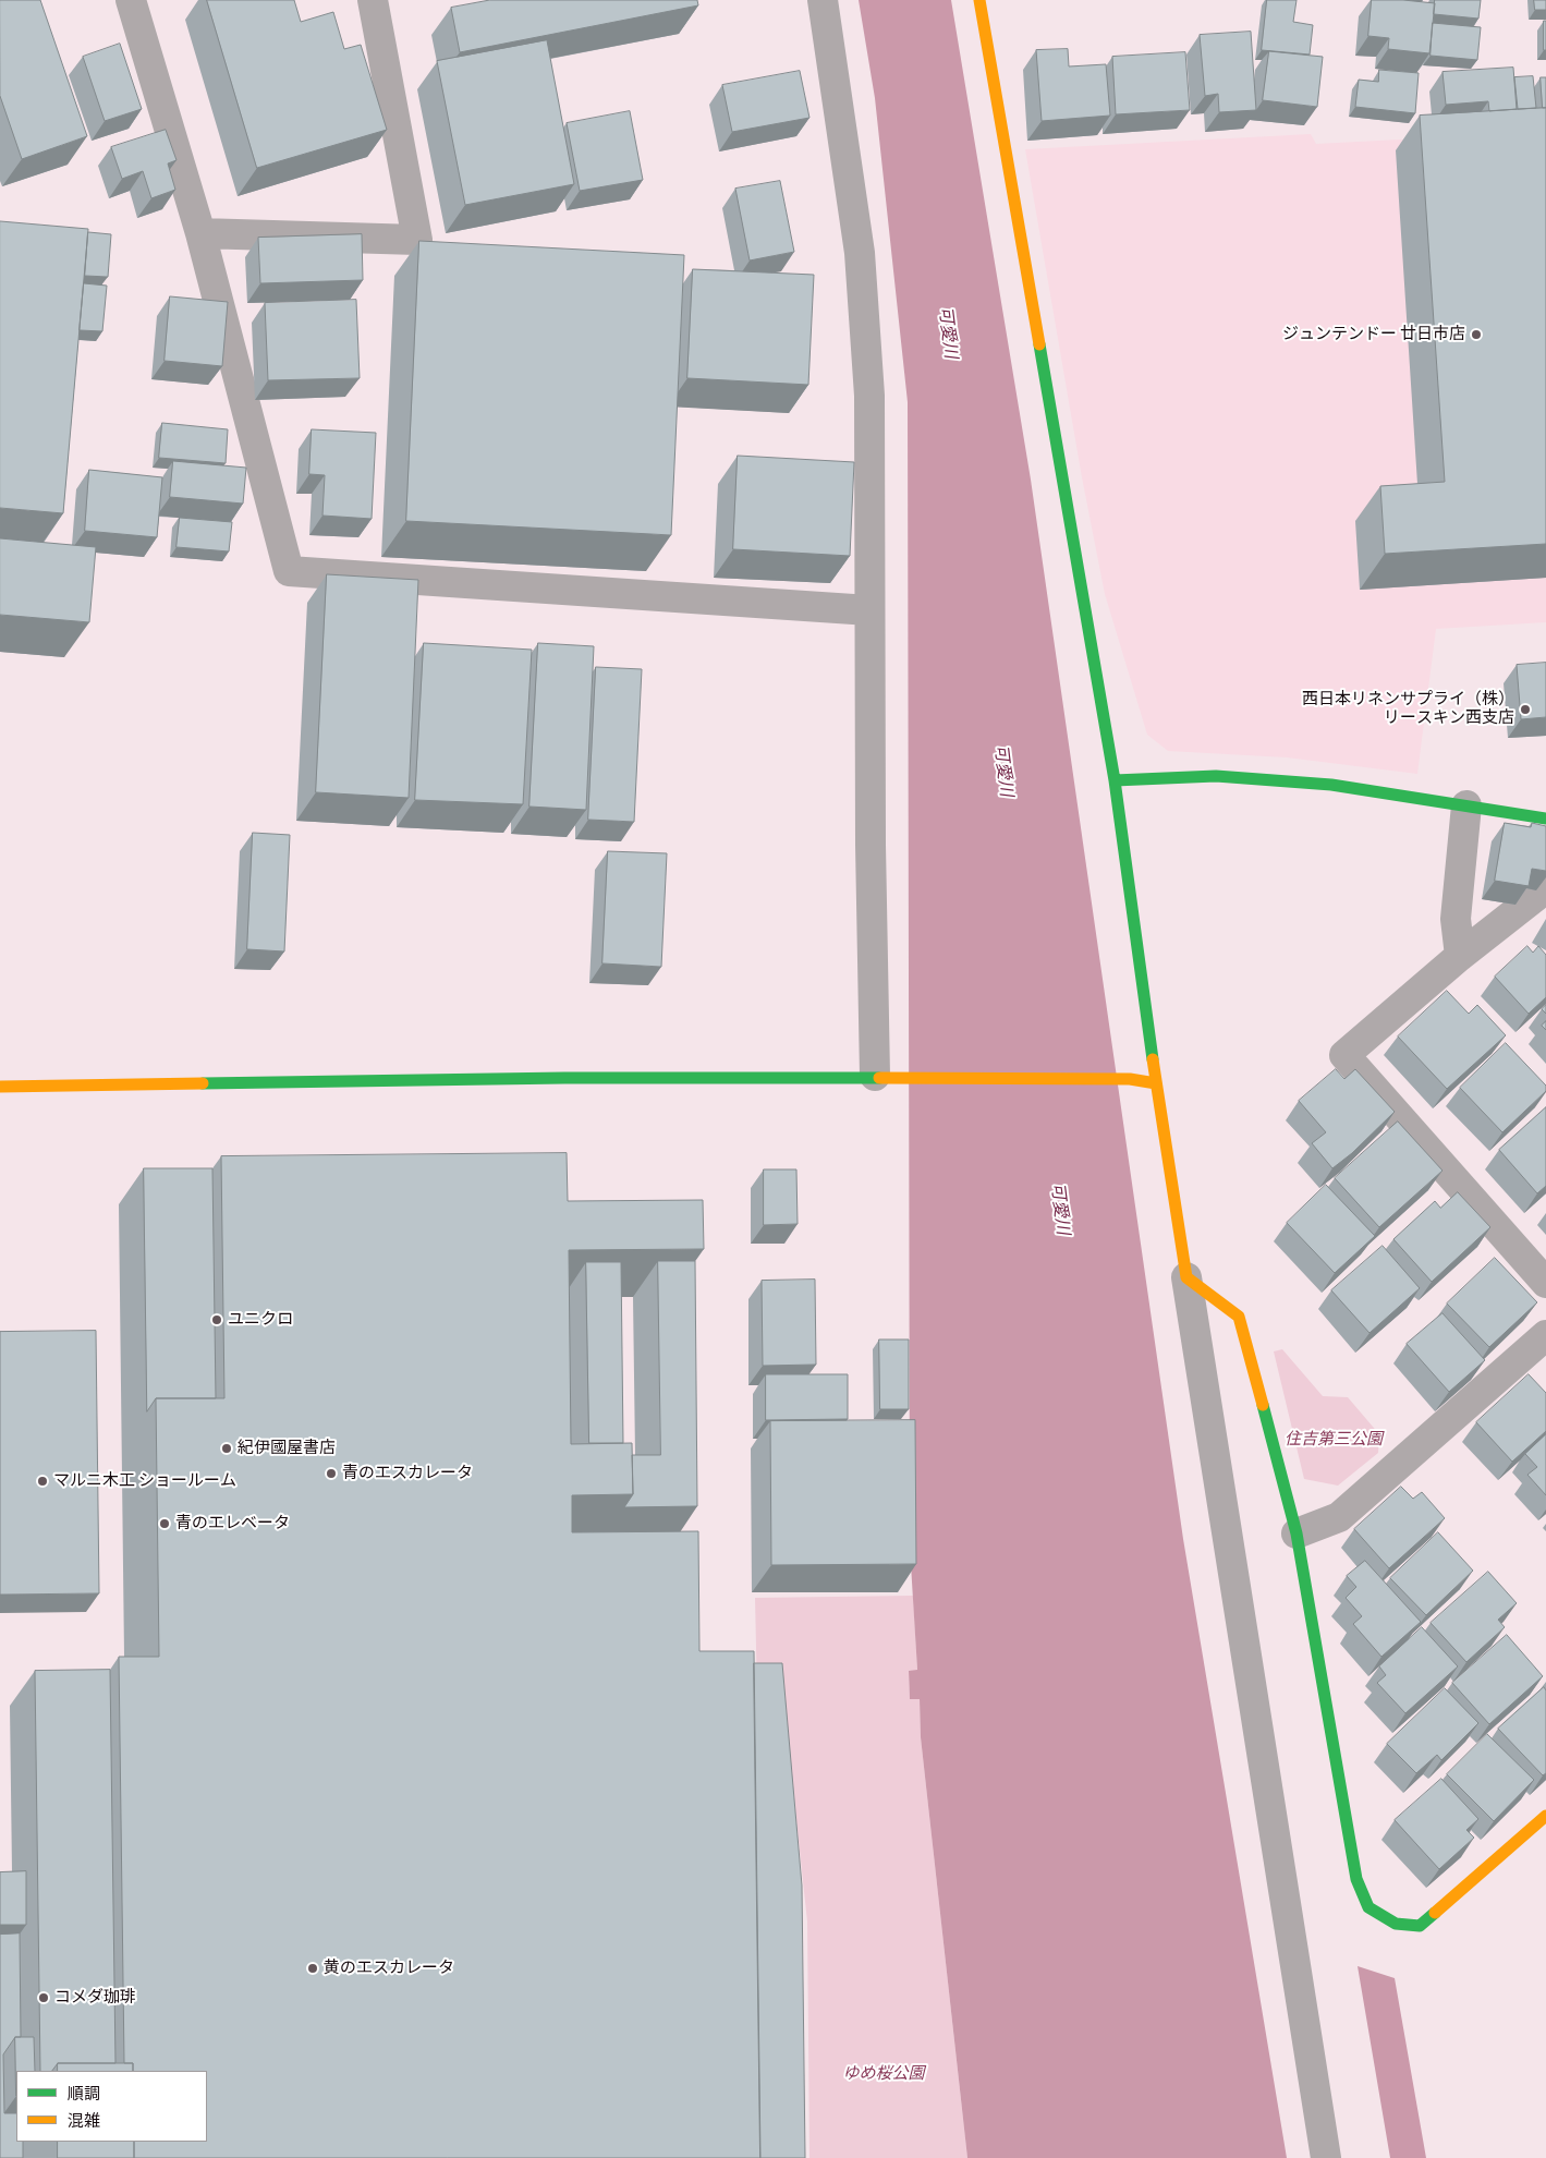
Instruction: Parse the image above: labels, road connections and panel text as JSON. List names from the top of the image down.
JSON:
{
  "water": ["可愛川"],
  "parks": ["住吉第三公園", "ゆめ桜公園"],
  "places": [
    "ジュンテンドー 廿日市店",
    "西日本リネンサプライ（株） リースキン西支店",
    "ユニクロ",
    "紀伊國屋書店",
    "青のエスカレータ",
    "マルニ木工 ショールーム",
    "青のエレベータ",
    "黄のエスカレータ",
    "コメダ珈琲"
  ],
  "legend": ["順調", "混雑"]
}
